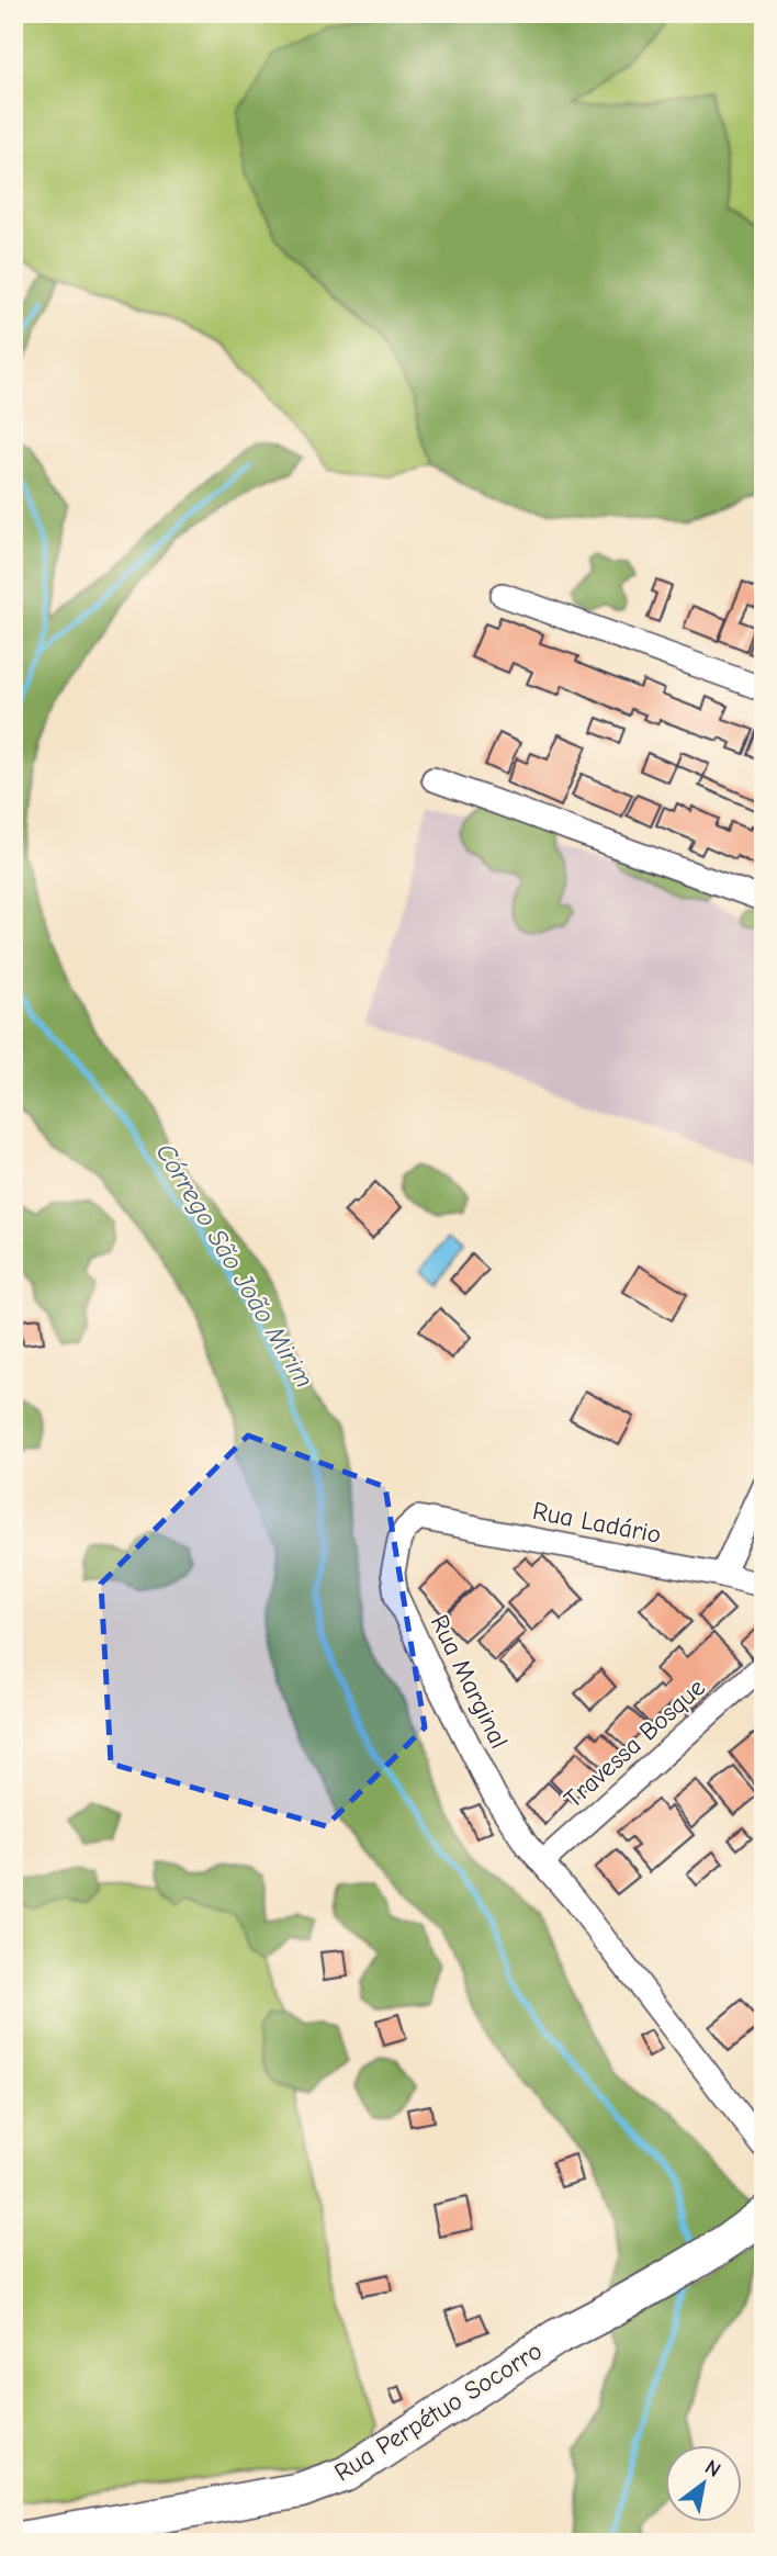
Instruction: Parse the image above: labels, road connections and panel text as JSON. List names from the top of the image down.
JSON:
{
  "streets": {
    "street": [
      "Rua Ladário",
      "Rua Marginal",
      "Travessa Bosque",
      "Rua Perpétuo Socorro"
    ]
  },
  "crossings": [
    ["Rua Ladário", "Rua Marginal"],
    ["Rua Marginal", "Travessa Bosque"]
  ],
  "water": ["Córrego São João Mirim"],
  "north": "top right"
}
